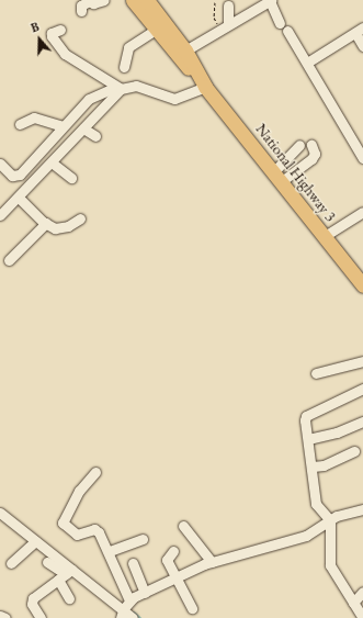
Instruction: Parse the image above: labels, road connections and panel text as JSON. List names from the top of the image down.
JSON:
{
  "streets": {
    "highway": ["National Highway 3"]
  },
  "north": "top"
}
